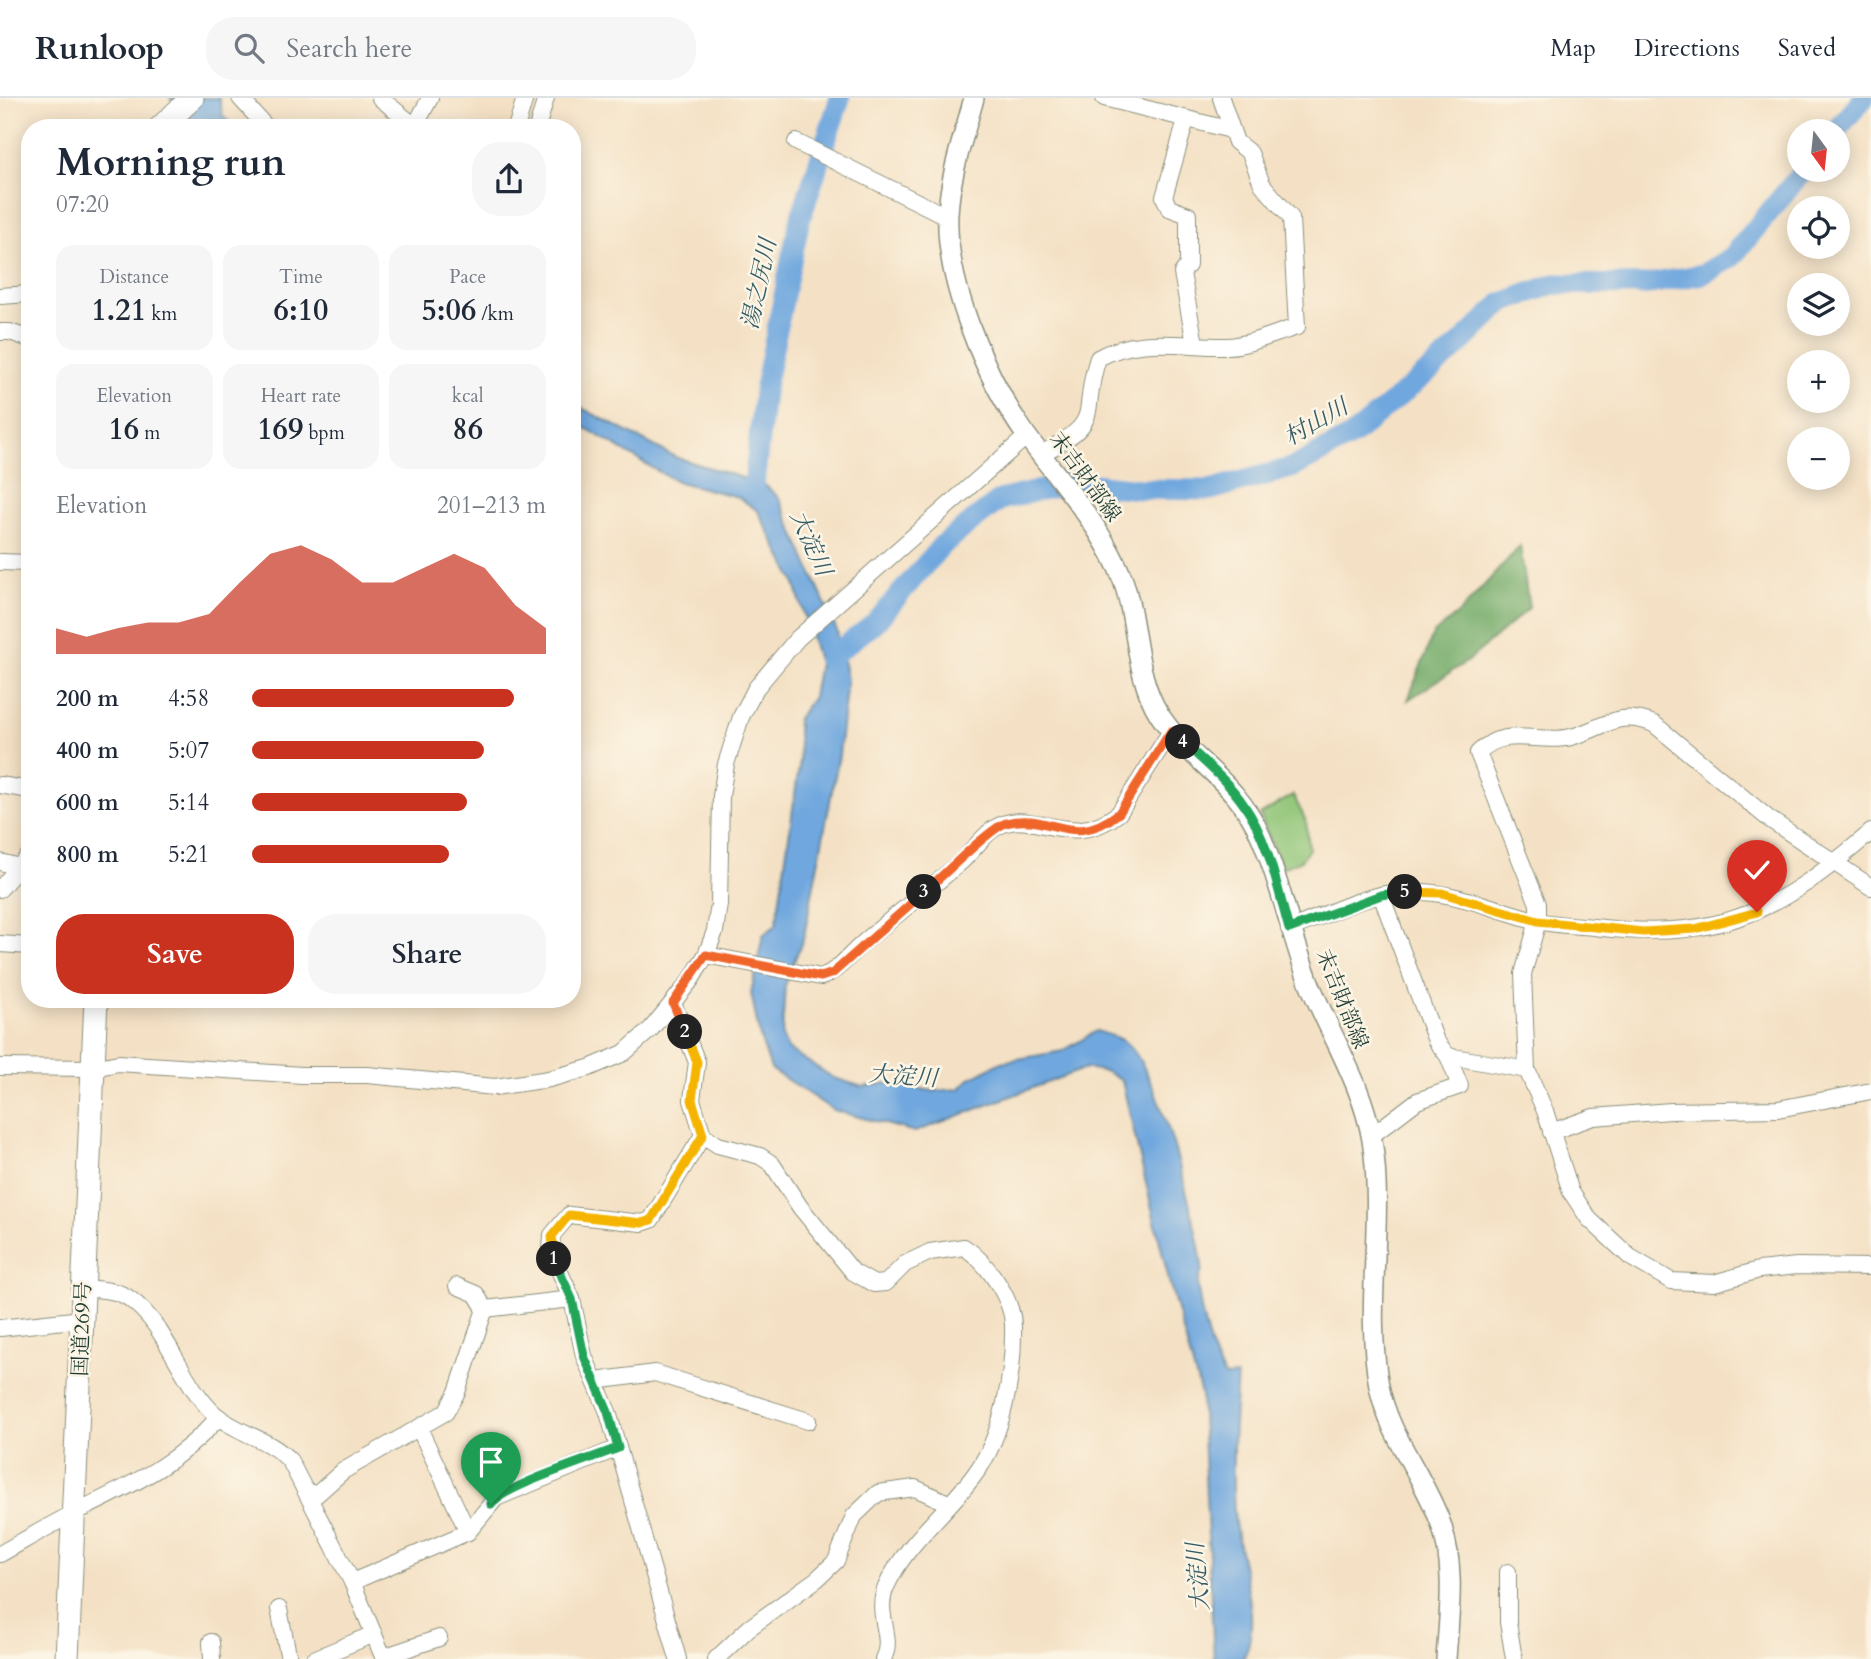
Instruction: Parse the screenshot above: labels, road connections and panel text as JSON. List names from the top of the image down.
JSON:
{
  "streets": {
    "highway": ["国道269号"],
    "main road": ["末吉財部線"]
  },
  "water": ["湯之尻川", "村山川", "大淀川"],
  "north": "bottom",
  "page": {
    "header": "Runloop",
    "search": "Search here",
    "nav": ["Map", "Directions", "Saved"],
    "map_buttons": ["+", "−"],
    "heading": ["Morning run", "07:20"],
    "stats": [
      ["Distance", "1.21 km"],
      ["Time", "6:10"],
      ["Pace", "5:06 /km"],
      ["Elevation", "16 m"],
      ["Heart rate", "169 bpm"],
      ["kcal", "86"]
    ],
    "chart": ["Elevation", "201–213 m"],
    "list": [
      {
        "name": "200 m",
        "note": "4:58"
      },
      {
        "name": "400 m",
        "note": "5:07"
      },
      {
        "name": "600 m",
        "note": "5:14"
      },
      {
        "name": "800 m",
        "note": "5:21"
      }
    ],
    "pins": [
      "4",
      "3",
      "5",
      "2",
      "1"
    ],
    "buttons": ["Save", "Share"]
  }
}
